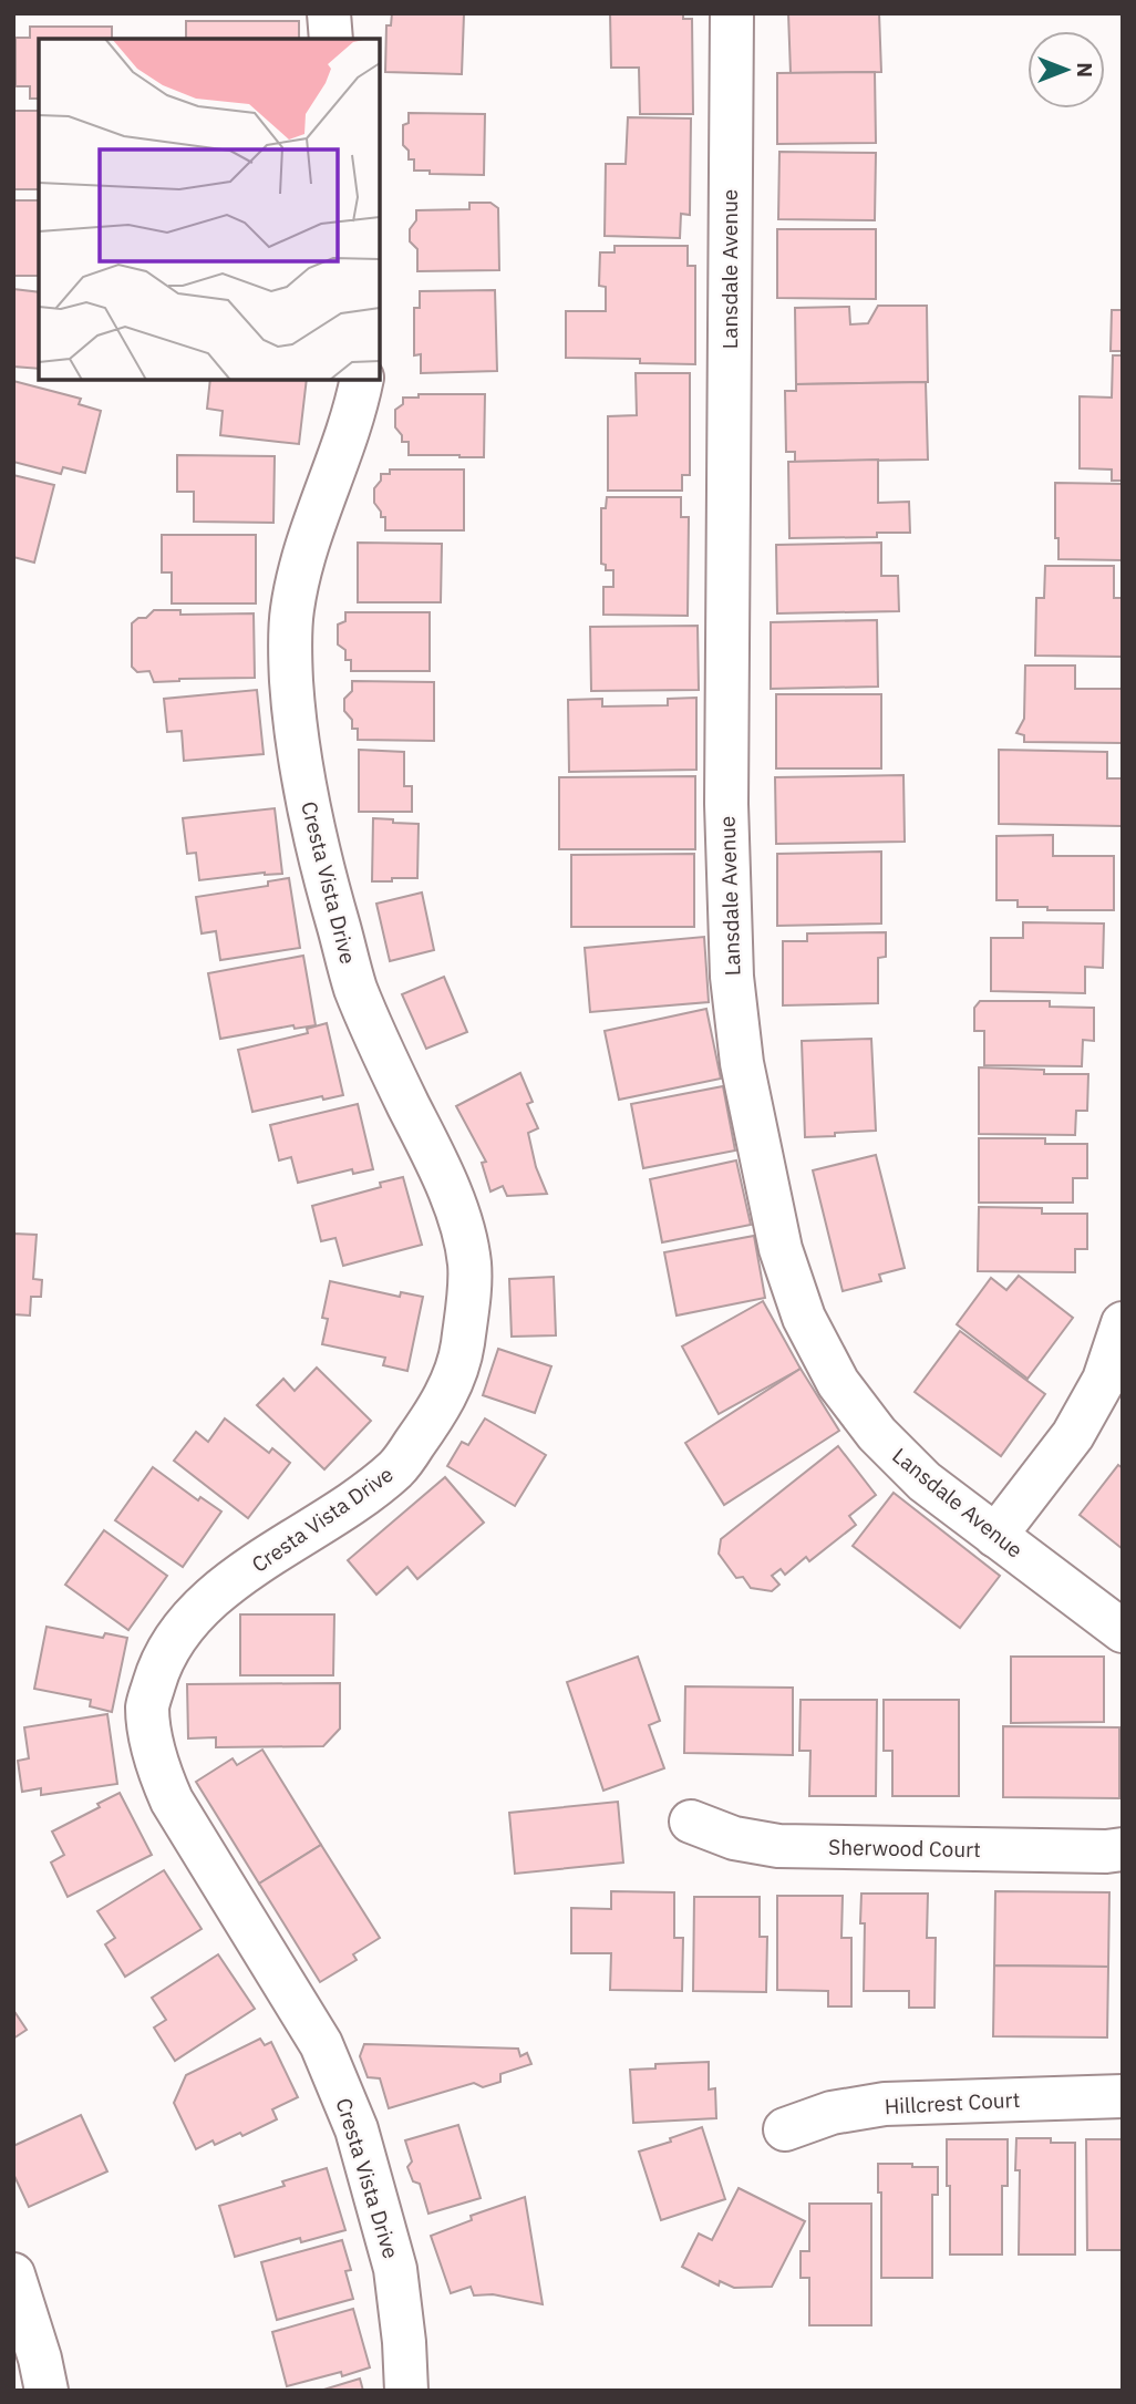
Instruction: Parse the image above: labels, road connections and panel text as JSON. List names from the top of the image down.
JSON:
{
  "streets": {
    "street": [
      "Lansdale Avenue",
      "Cresta Vista Drive",
      "Sherwood Court",
      "Hillcrest Court"
    ]
  },
  "north": "right"
}
